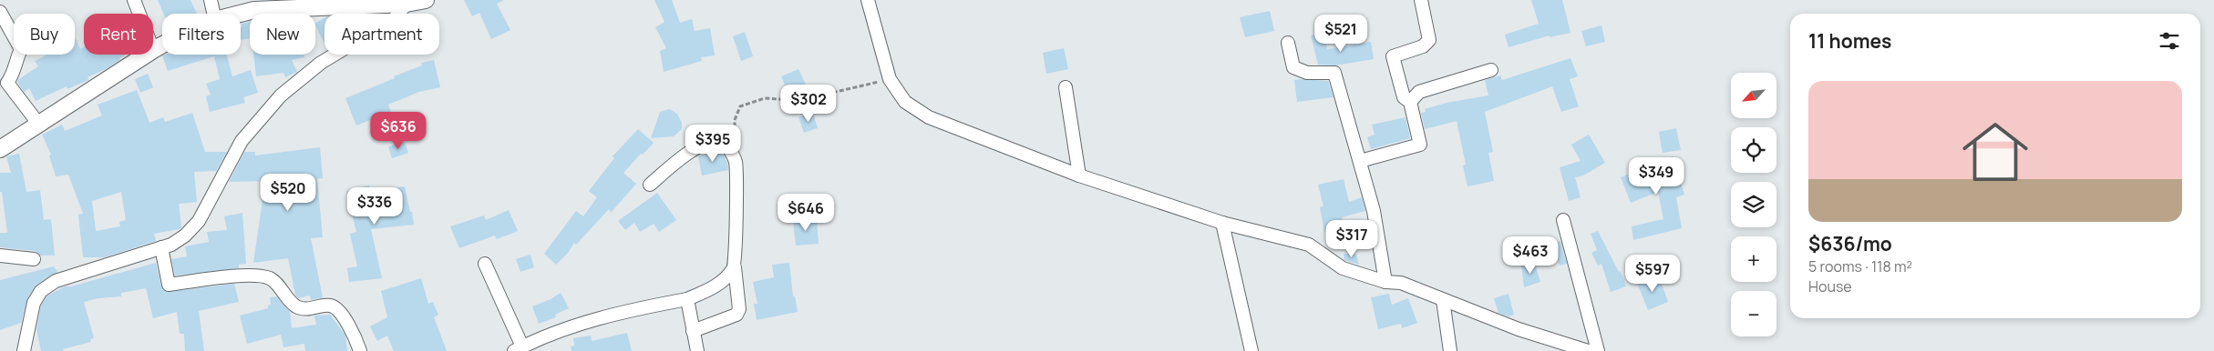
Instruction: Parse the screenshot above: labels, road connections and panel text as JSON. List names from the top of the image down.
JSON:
{
  "north": "bottom left",
  "page": {
    "chip": [
      "Buy",
      "Rent",
      "Filters",
      "New",
      "Apartment"
    ],
    "heading": "11 homes",
    "price": [
      "$521",
      "$302",
      "$636",
      "$395",
      "$349",
      "$520",
      "$336",
      "$646",
      "$317",
      "$463",
      "$597"
    ],
    "list": [
      {
        "name": "$636/mo",
        "note": "5 rooms · 118 m² · House"
      }
    ],
    "map_buttons": ["+", "−"]
  }
}
